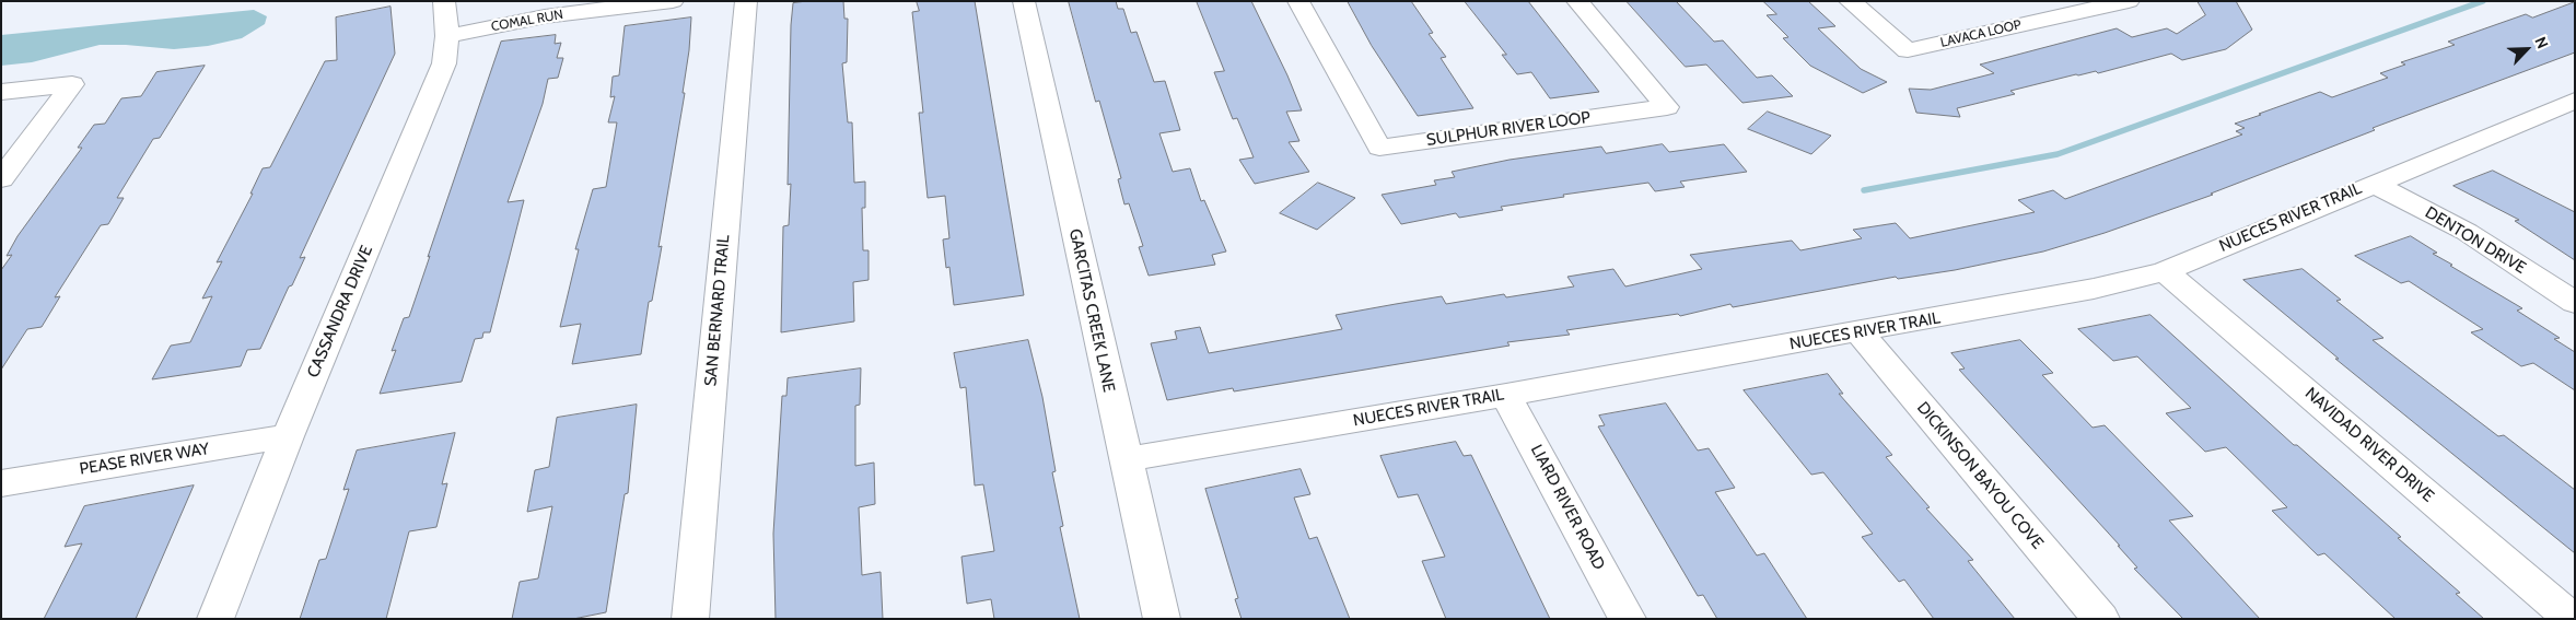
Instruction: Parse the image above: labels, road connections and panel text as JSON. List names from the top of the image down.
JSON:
{
  "streets": {
    "street": [
      "COMAL RUN",
      "LAVACA LOOP",
      "SULPHUR RIVER LOOP",
      "NUECES RIVER TRAIL",
      "DENTON DRIVE",
      "SAN BERNARD TRAIL",
      "GARCITAS CREEK LANE",
      "CASSANDRA DRIVE",
      "NAVIDAD RIVER DRIVE",
      "PEASE RIVER WAY",
      "DICKINSON BAYOU COVE",
      "LIARD RIVER ROAD"
    ]
  },
  "crossings": [
    ["COMAL RUN", "CASSANDRA DRIVE"],
    ["NUECES RIVER TRAIL", "DENTON DRIVE"],
    ["NUECES RIVER TRAIL", "GARCITAS CREEK LANE"],
    ["NUECES RIVER TRAIL", "NAVIDAD RIVER DRIVE"],
    ["NUECES RIVER TRAIL", "DICKINSON BAYOU COVE"],
    ["NUECES RIVER TRAIL", "LIARD RIVER ROAD"],
    ["CASSANDRA DRIVE", "PEASE RIVER WAY"]
  ],
  "north": "top right"
}
